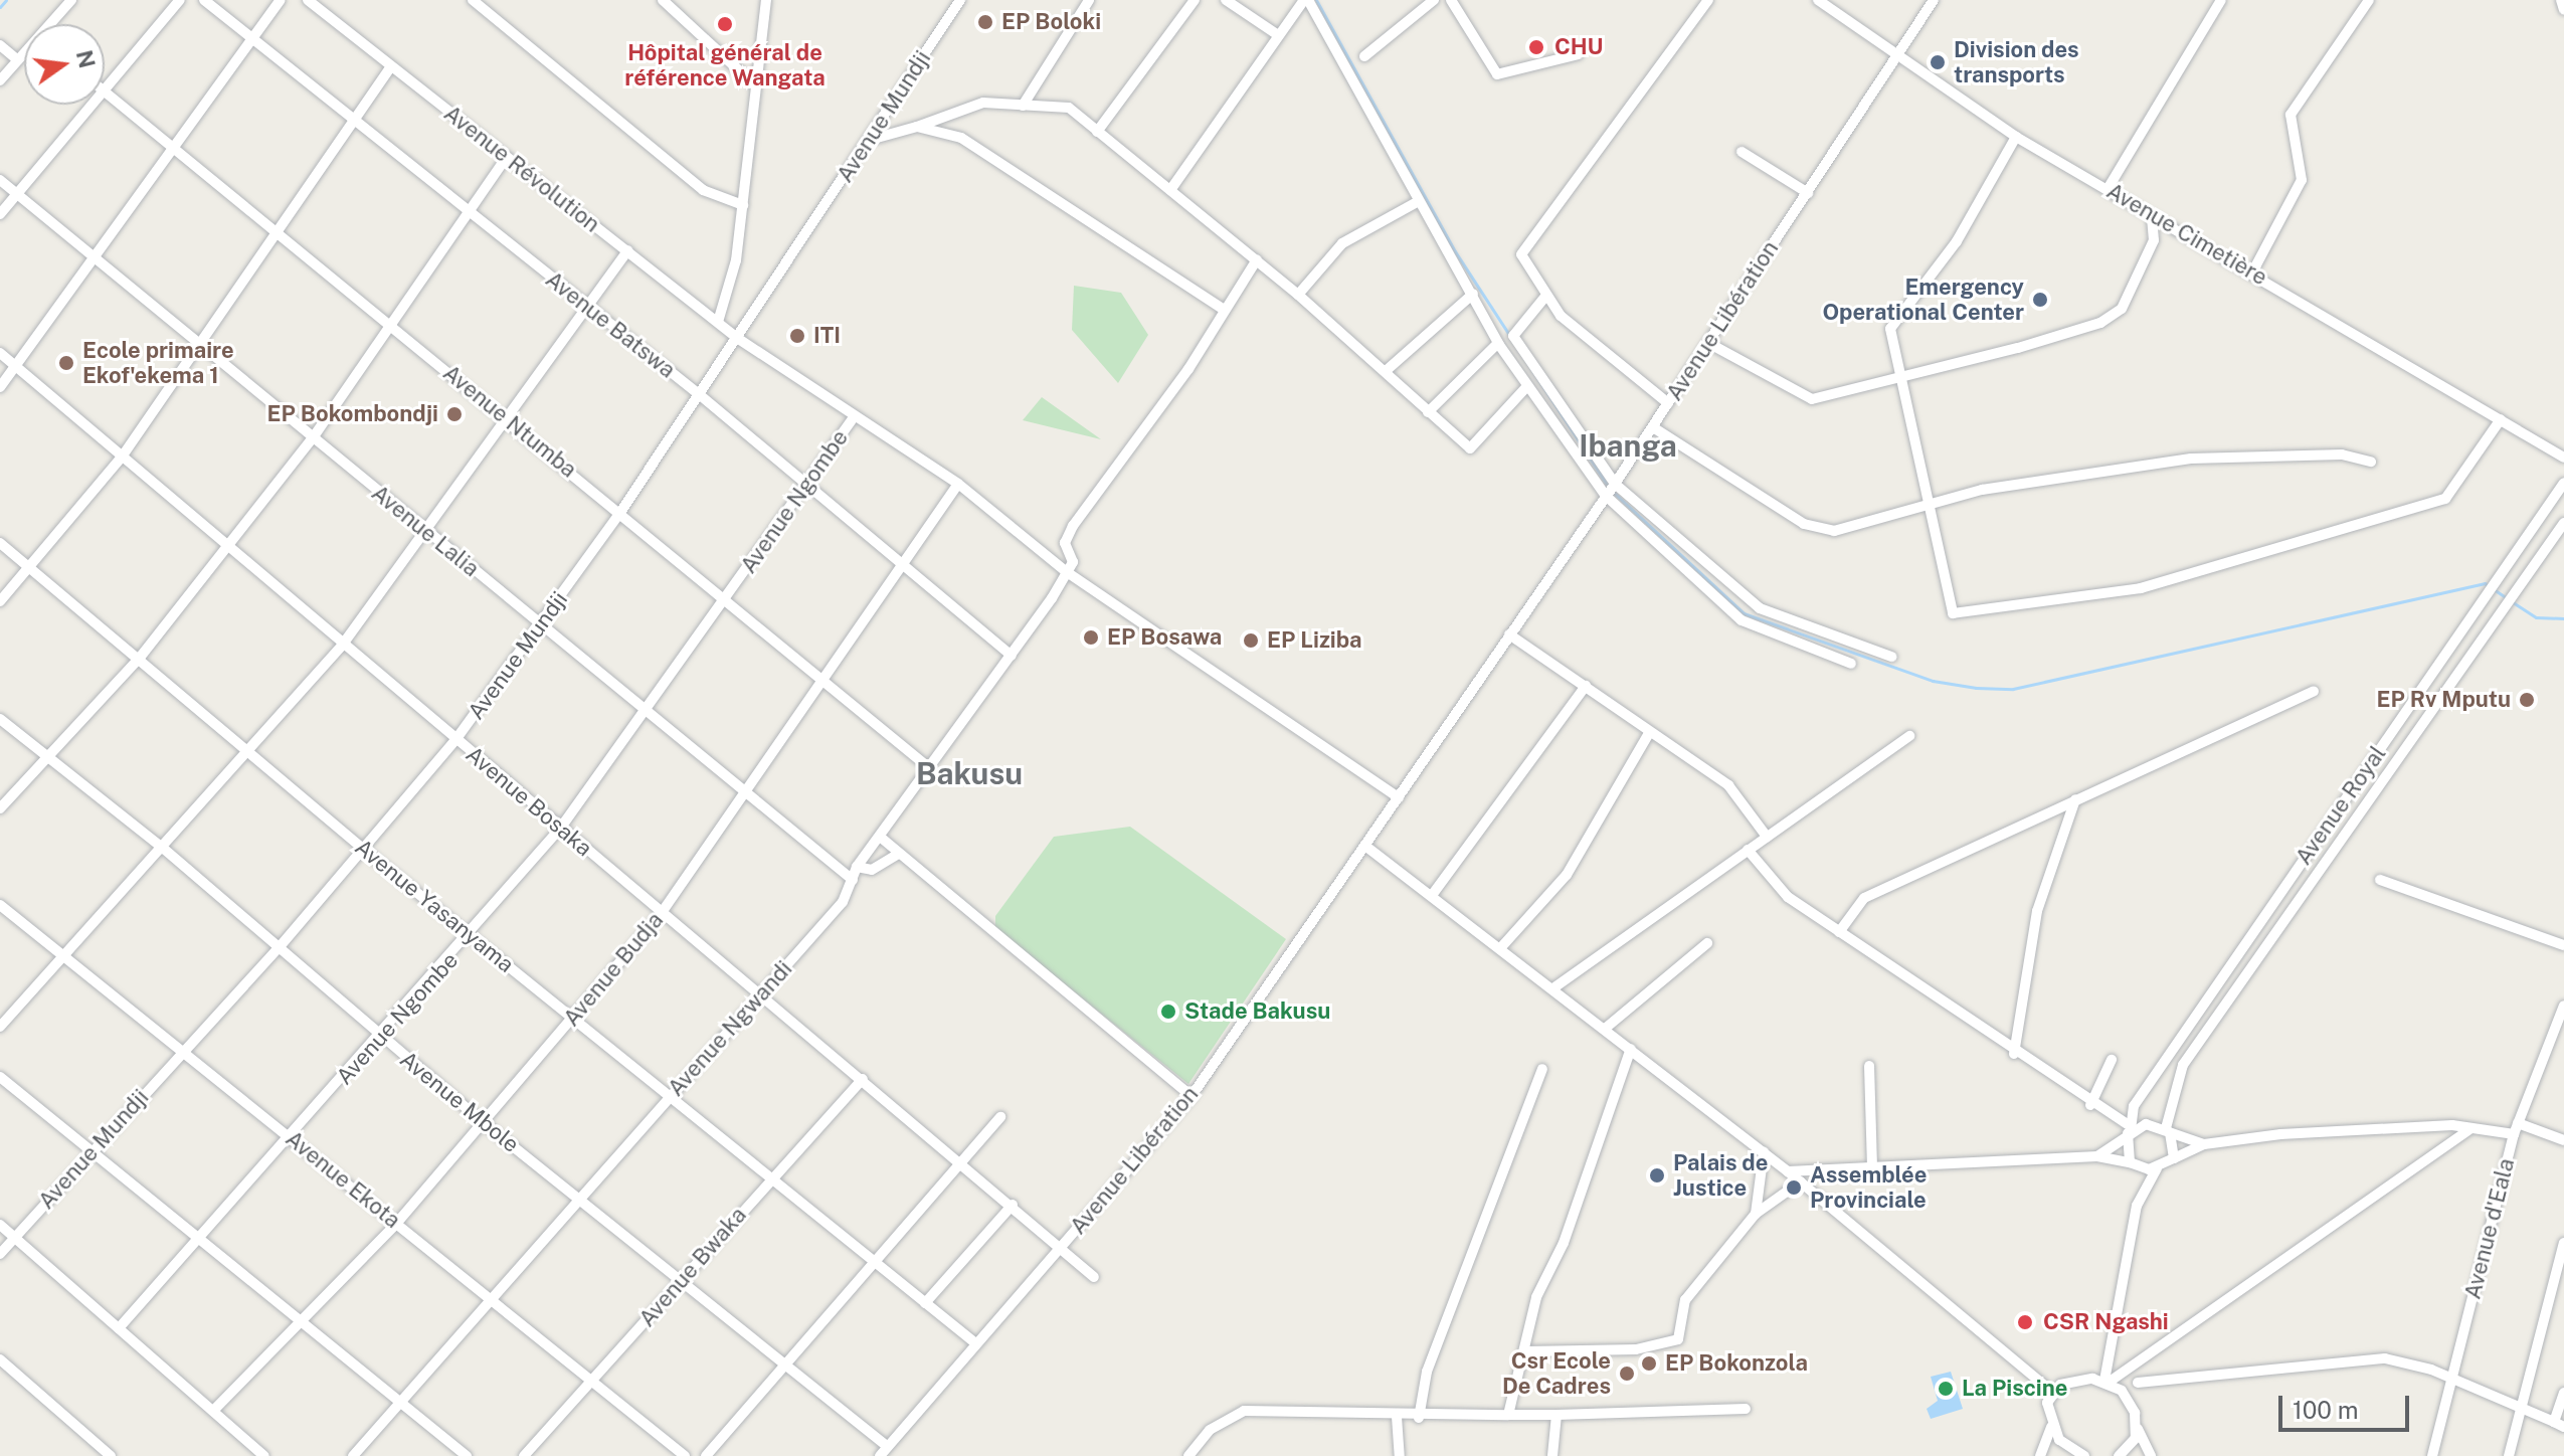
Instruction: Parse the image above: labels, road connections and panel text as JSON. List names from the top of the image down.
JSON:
{
  "streets": {
    "street": [
      "Avenue Mundji",
      "Avenue Révolution",
      "Avenue Cimetière",
      "Avenue Libération",
      "Avenue Batswa",
      "Avenue Ntumba",
      "Avenue Ngombe",
      "Avenue Lalia",
      "Avenue Bosaka",
      "Avenue Royal",
      "Avenue Yasanyama",
      "Avenue Budja",
      "Avenue Ngwandi",
      "Avenue Mbole",
      "Avenue Ekota",
      "Avenue d'Eala",
      "Avenue Bwaka"
    ]
  },
  "crossings": [
    ["Avenue Mundji", "Avenue Révolution"],
    ["Avenue Mundji", "Avenue Batswa"],
    ["Avenue Mundji", "Avenue Ntumba"],
    ["Avenue Mundji", "Avenue Lalia"],
    ["Avenue Mundji", "Avenue Bosaka"],
    ["Avenue Mundji", "Avenue Yasanyama"],
    ["Avenue Mundji", "Avenue Mbole"],
    ["Avenue Mundji", "Avenue Ekota"],
    ["Avenue Révolution", "Avenue Libération"],
    ["Avenue Révolution", "Avenue Ngombe"],
    ["Avenue Révolution", "Avenue Budja"],
    ["Avenue Révolution", "Avenue Ngwandi"],
    ["Avenue Cimetière", "Avenue Libération"],
    ["Avenue Libération", "Avenue Bosaka"],
    ["Avenue Libération", "Avenue Yasanyama"],
    ["Avenue Libération", "Avenue Mbole"],
    ["Avenue Batswa", "Avenue Ngombe"],
    ["Avenue Batswa", "Avenue Budja"],
    ["Avenue Batswa", "Avenue Ngwandi"],
    ["Avenue Ntumba", "Avenue Ngombe"],
    ["Avenue Ntumba", "Avenue Budja"],
    ["Avenue Ntumba", "Avenue Ngwandi"],
    ["Avenue Ngombe", "Avenue Lalia"],
    ["Avenue Ngombe", "Avenue Bosaka"],
    ["Avenue Ngombe", "Avenue Yasanyama"],
    ["Avenue Ngombe", "Avenue Mbole"],
    ["Avenue Ngombe", "Avenue Ekota"],
    ["Avenue Lalia", "Avenue Budja"],
    ["Avenue Lalia", "Avenue Ngwandi"],
    ["Avenue Bosaka", "Avenue Budja"],
    ["Avenue Bosaka", "Avenue Ngwandi"],
    ["Avenue Bosaka", "Avenue Bwaka"],
    ["Avenue Yasanyama", "Avenue Budja"],
    ["Avenue Yasanyama", "Avenue Ngwandi"],
    ["Avenue Yasanyama", "Avenue Bwaka"],
    ["Avenue Budja", "Avenue Mbole"],
    ["Avenue Budja", "Avenue Ekota"],
    ["Avenue Ngwandi", "Avenue Mbole"],
    ["Avenue Ngwandi", "Avenue Ekota"],
    ["Avenue Mbole", "Avenue Bwaka"],
    ["Avenue Ekota", "Avenue Bwaka"]
  ],
  "districts": ["Ibanga", "Bakusu"],
  "places": [
    "EP Boloki",
    "Hôpital général de référence Wangata",
    "CHU",
    "Division des transports",
    "Emergency Operational Center",
    "ITI",
    "Ecole primaire Ekof'ekema 1",
    "EP Bokombondji",
    "EP Bosawa",
    "EP Liziba",
    "EP Rv Mputu",
    "Stade Bakusu",
    "Palais de Justice",
    "Assemblée Provinciale",
    "CSR Ngashi",
    "EP Bokonzola",
    "Csr Ecole De Cadres",
    "La Piscine"
  ],
  "scale_bar": "100 m",
  "north": "right"
}
